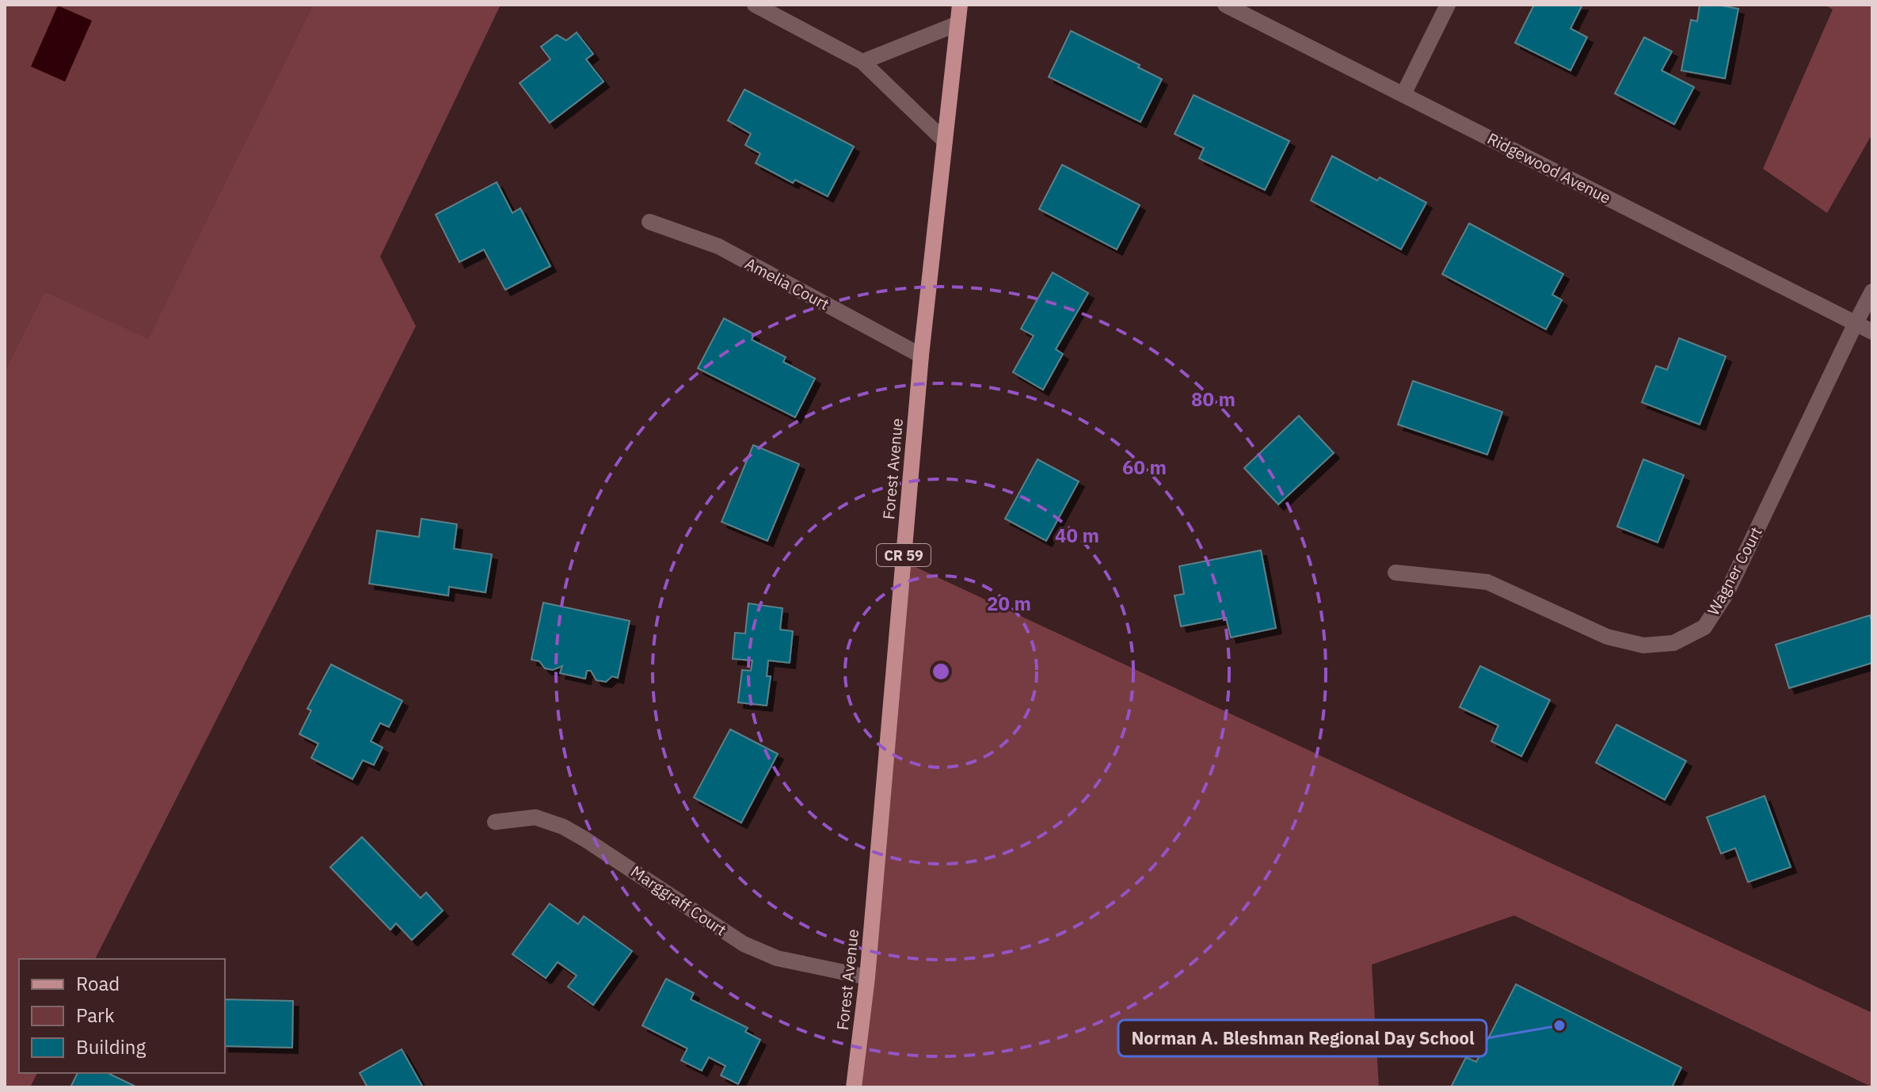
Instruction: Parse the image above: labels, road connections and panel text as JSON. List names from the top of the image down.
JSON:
{
  "streets": {
    "main road": ["Forest Avenue", "CR 59"],
    "street": [
      "Ridgewood Avenue",
      "Amelia Court",
      "Wagner Court",
      "Marggraff Court"
    ]
  },
  "crossings": [
    ["Ridgewood Avenue", "Wagner Court"],
    ["Amelia Court", "Forest Avenue"],
    ["Forest Avenue", "Marggraff Court"]
  ],
  "places": ["Norman A. Bleshman Regional Day School"],
  "legend": ["Road", "Park", "Building"],
  "rings": [
    "80 m",
    "60 m",
    "40 m",
    "20 m"
  ]
}
